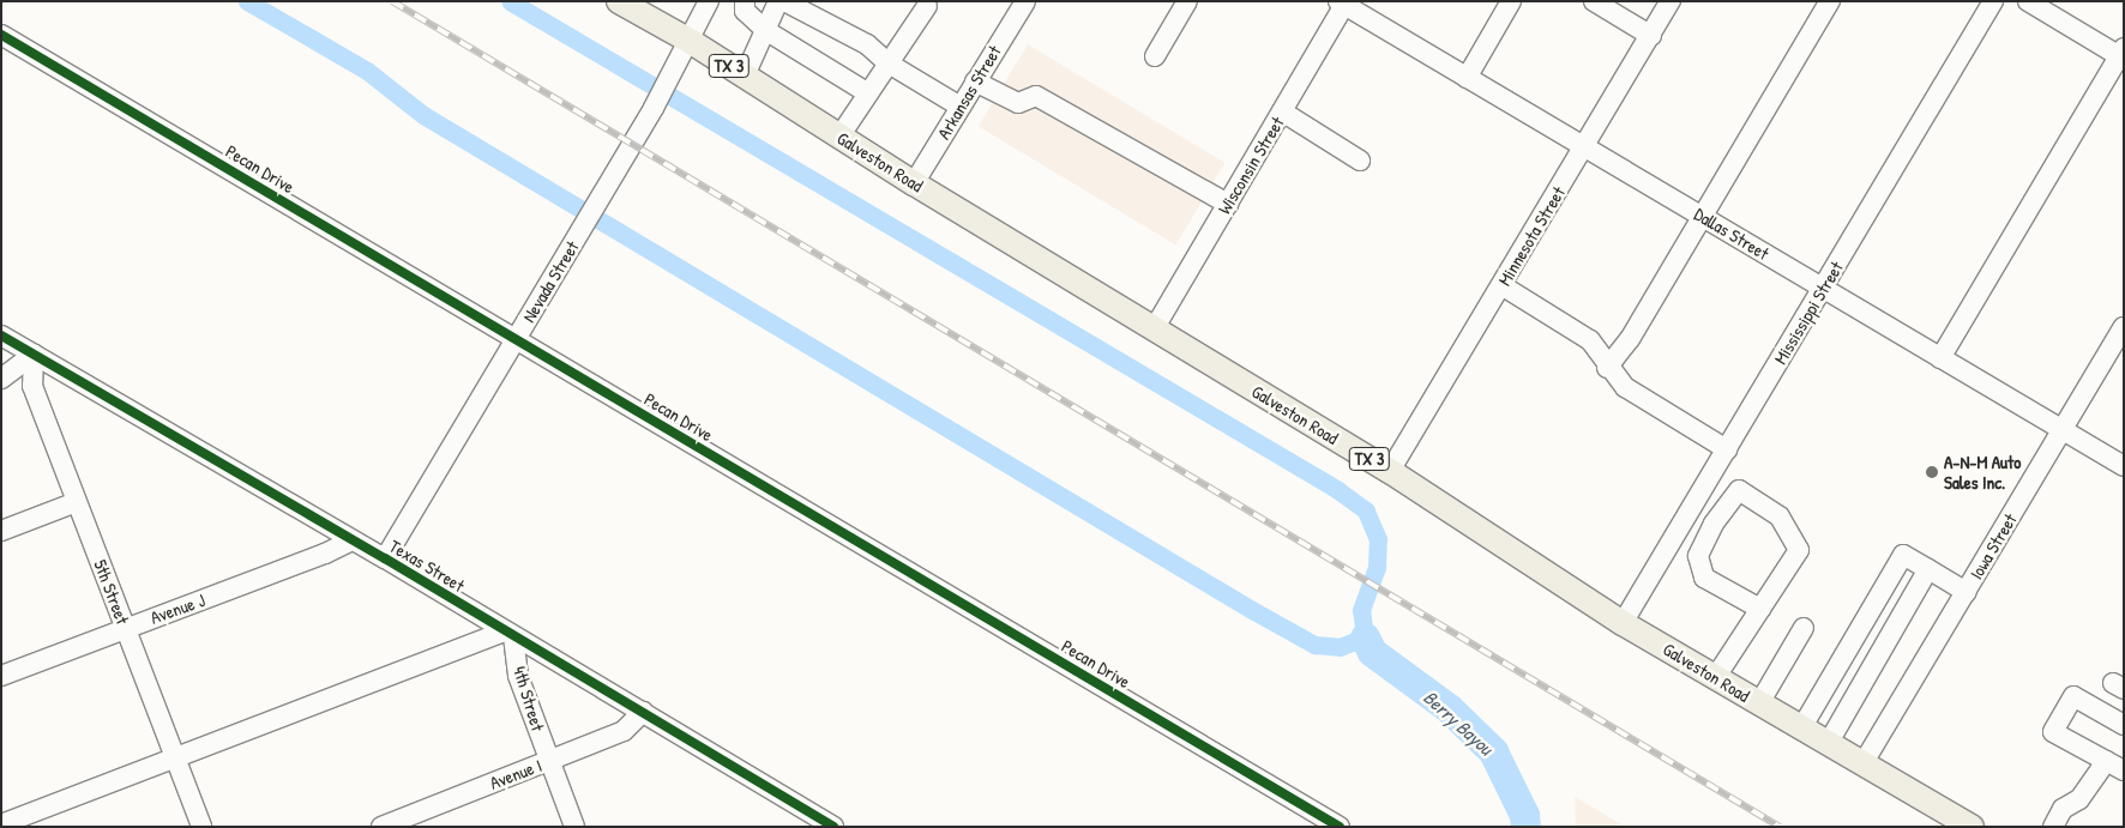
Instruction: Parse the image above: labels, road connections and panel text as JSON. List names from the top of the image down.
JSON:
{
  "streets": {
    "main road": ["TX 3", "Galveston Road"],
    "street": [
      "Arkansas Street",
      "Wisconsin Street",
      "Pecan Drive",
      "Dallas Street",
      "Minnesota Street",
      "Nevada Street",
      "Mississippi Street",
      "Iowa Street",
      "Texas Street",
      "5th Street",
      "Avenue J",
      "4th Street",
      "Avenue I"
    ]
  },
  "crossings": [
    ["Arkansas Street", "Galveston Road"],
    ["Galveston Road", "Wisconsin Street"],
    ["Galveston Road", "Minnesota Street"],
    ["Galveston Road", "Nevada Street"],
    ["Galveston Road", "Mississippi Street"],
    ["Galveston Road", "Iowa Street"],
    ["Wisconsin Street", "Dallas Street"],
    ["Pecan Drive", "Nevada Street"],
    ["Dallas Street", "Minnesota Street"],
    ["Dallas Street", "Mississippi Street"],
    ["Dallas Street", "Iowa Street"],
    ["Nevada Street", "Texas Street"],
    ["Texas Street", "5th Street"],
    ["Texas Street", "Avenue J"],
    ["Texas Street", "4th Street"],
    ["Texas Street", "Avenue I"],
    ["5th Street", "Avenue J"],
    ["4th Street", "Avenue I"]
  ],
  "water": ["Berry Bayou"],
  "places": ["A-N-M Auto Sales Inc."]
}
